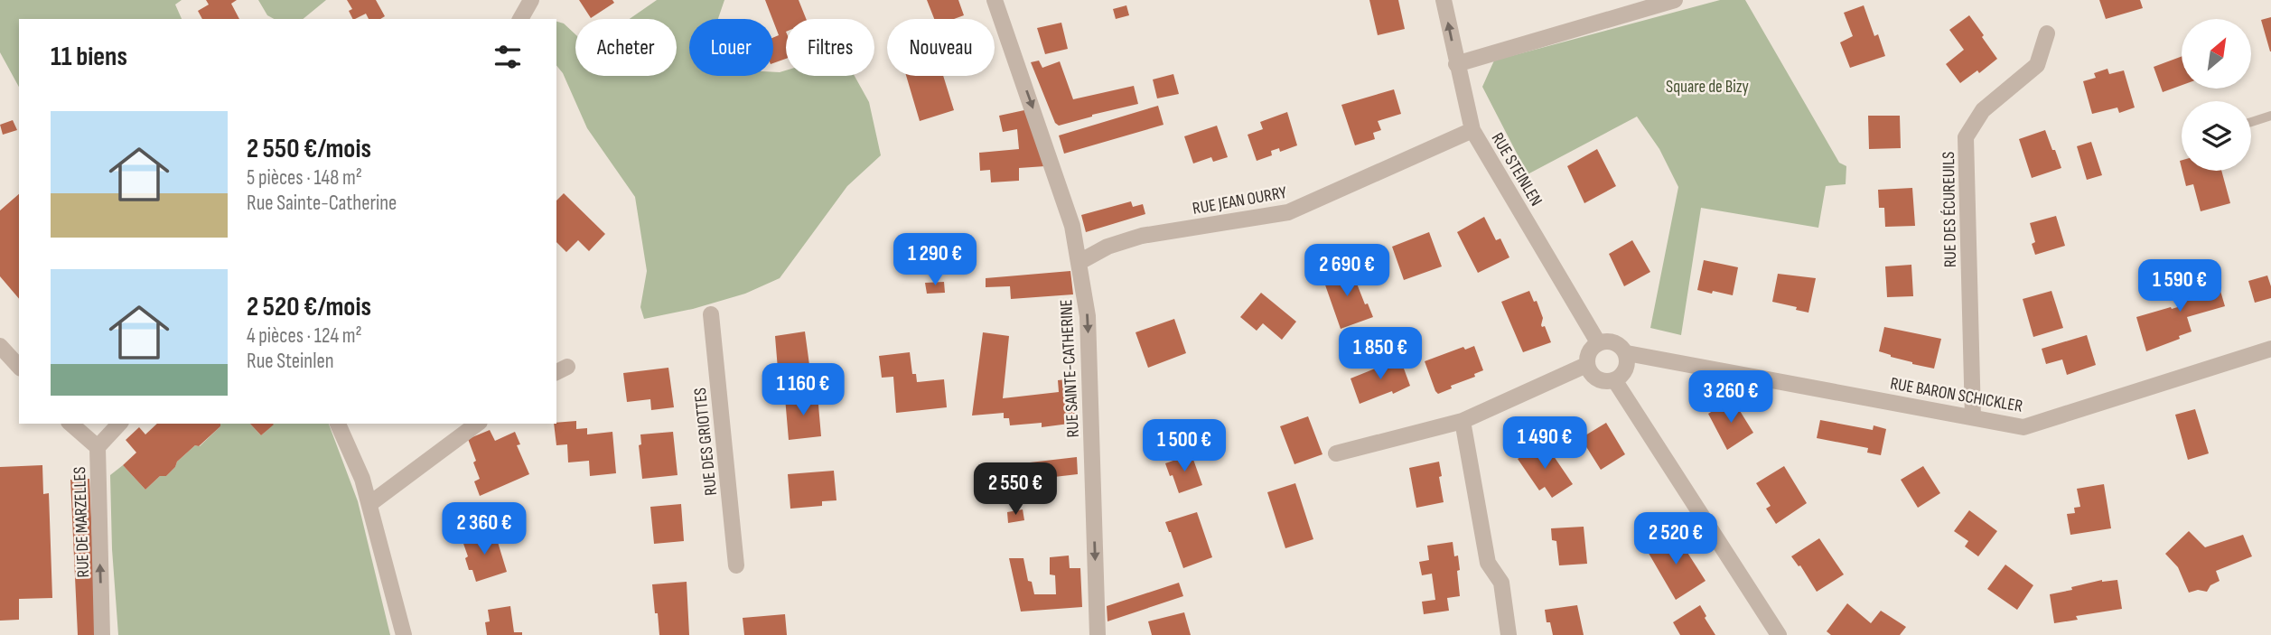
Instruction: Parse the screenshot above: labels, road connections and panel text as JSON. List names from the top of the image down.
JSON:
{
  "streets": {
    "street": [
      "RUE STEINLEN",
      "RUE JEAN OURRY",
      "RUE DES ÉCUREUILS",
      "RUE SAINTE-CATHERINE",
      "RUE BARON SCHICKLER",
      "RUE DES GRIOTTES",
      "RUE DE MARZELLES"
    ]
  },
  "crossings": [
    ["RUE STEINLEN", "RUE JEAN OURRY"],
    ["RUE STEINLEN", "RUE BARON SCHICKLER"],
    ["RUE JEAN OURRY", "RUE SAINTE-CATHERINE"],
    ["RUE DES ÉCUREUILS", "RUE BARON SCHICKLER"]
  ],
  "one_way": ["RUE SAINTE-CATHERINE", "RUE DE MARZELLES"],
  "parks": ["Square de Bizy"],
  "north": "top right",
  "page": {
    "chip": [
      "Acheter",
      "Louer",
      "Filtres",
      "Nouveau"
    ],
    "heading": "11 biens",
    "list": [
      {
        "name": "2 550 €/mois",
        "note": "5 pièces · 148 m² · Rue Sainte-Catherine"
      },
      {
        "name": "2 520 €/mois",
        "note": "4 pièces · 124 m² · Rue Steinlen"
      }
    ],
    "price": [
      "1 290 €",
      "2 690 €",
      "1 590 €",
      "1 850 €",
      "1 160 €",
      "3 260 €",
      "1 490 €",
      "1 500 €",
      "2 550 €",
      "2 360 €",
      "2 520 €"
    ]
  }
}
